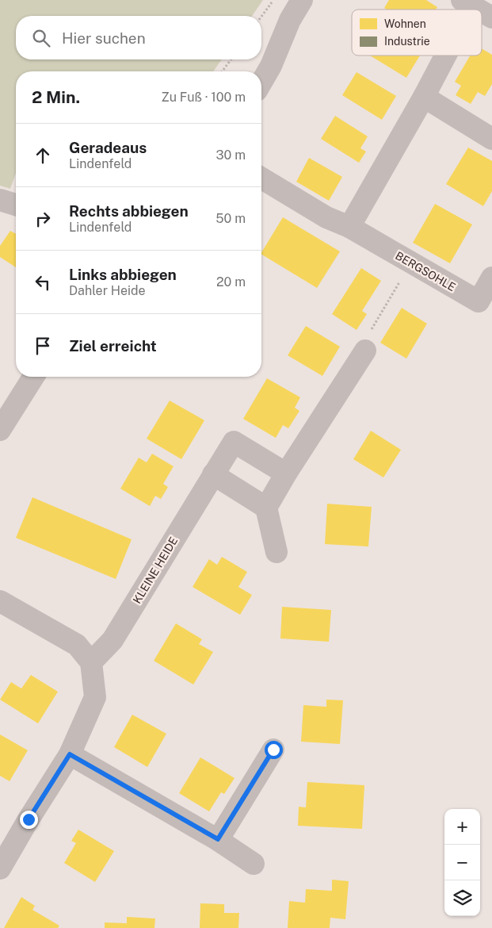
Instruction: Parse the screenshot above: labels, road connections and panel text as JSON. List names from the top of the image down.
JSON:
{
  "streets": {
    "street": ["BERGSOHLE", "KLEINE HEIDE"]
  },
  "legend": ["Wohnen", "Industrie"],
  "page": {
    "search": "Hier suchen",
    "heading": ["2 Min.", "Zu Fuß · 100 m"],
    "list": [
      ["Geradeaus", "Lindenfeld", "30 m"],
      ["Rechts abbiegen", "Lindenfeld", "50 m"],
      ["Links abbiegen", "Dahler Heide", "20 m"],
      "Ziel erreicht"
    ],
    "map_buttons": ["+", "−"]
  }
}
